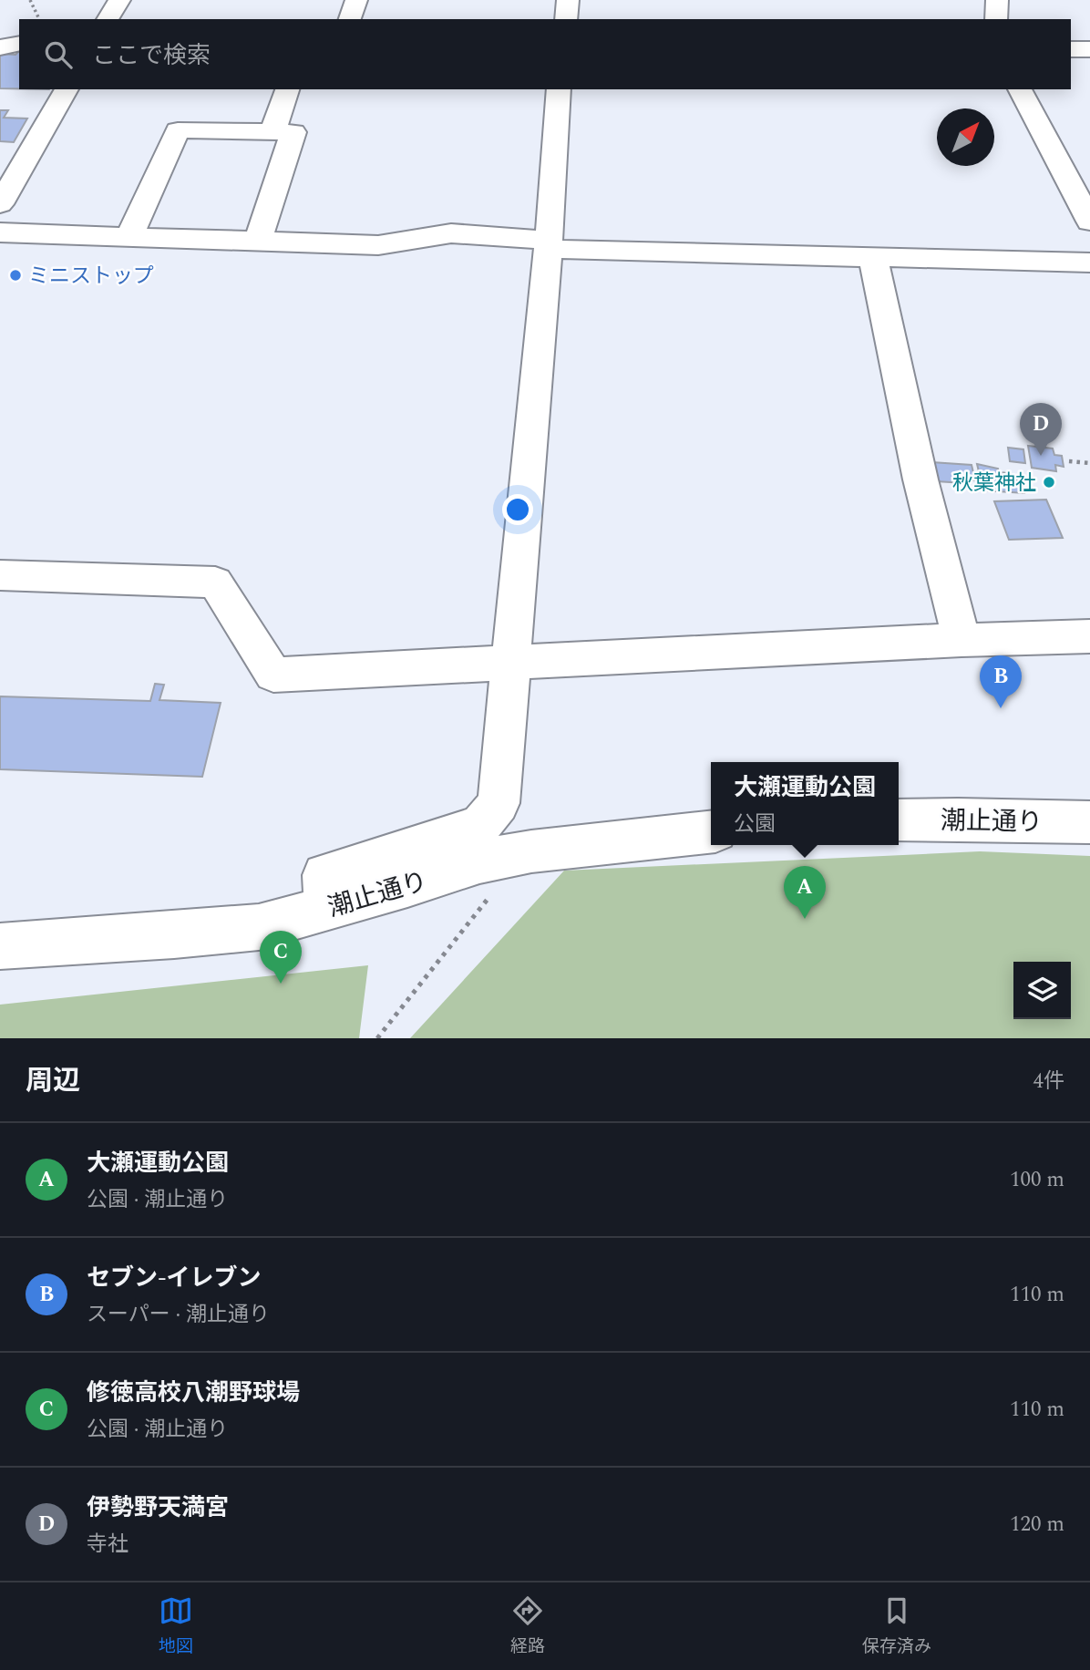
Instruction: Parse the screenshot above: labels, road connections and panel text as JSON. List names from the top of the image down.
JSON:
{
  "streets": {
    "street": ["潮止通り"]
  },
  "places": ["ミニストップ", "秋葉神社"],
  "north": "top right",
  "page": {
    "search": "ここで検索",
    "pins": [
      "D",
      "B",
      "A",
      "C"
    ],
    "popup": ["大瀬運動公園", "公園"],
    "heading": ["周辺", "4件"],
    "list": [
      {
        "mark": "A",
        "name": "大瀬運動公園",
        "note": "公園 · 潮止通り",
        "value": "100 m"
      },
      {
        "mark": "B",
        "name": "セブン-イレブン",
        "note": "スーパー · 潮止通り",
        "value": "110 m"
      },
      {
        "mark": "C",
        "name": "修徳高校八潮野球場",
        "note": "公園 · 潮止通り",
        "value": "110 m"
      },
      {
        "mark": "D",
        "name": "伊勢野天満宮",
        "note": "寺社",
        "value": "120 m"
      }
    ],
    "nav": ["地図", "経路", "保存済み"]
  }
}
